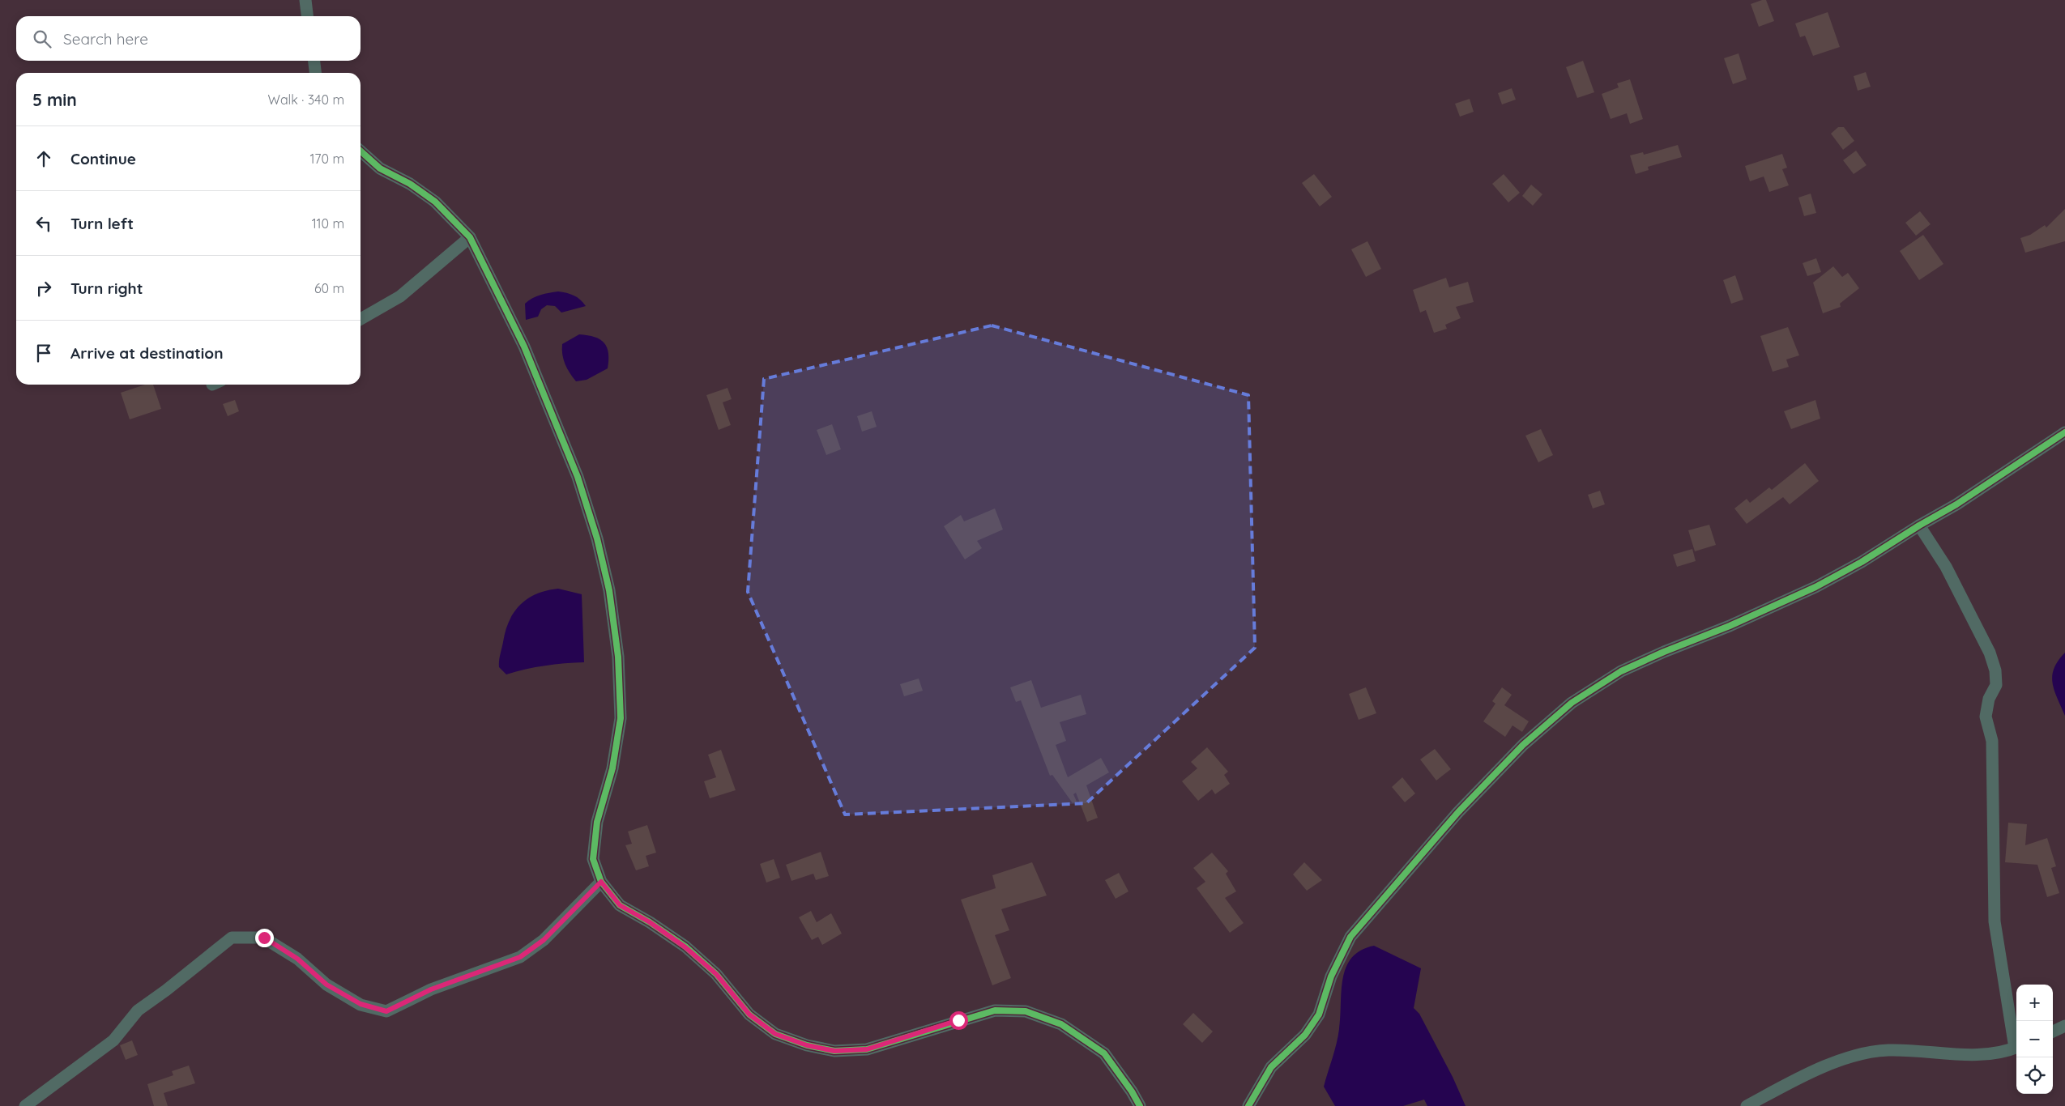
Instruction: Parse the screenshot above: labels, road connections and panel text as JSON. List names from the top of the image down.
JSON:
{
  "page": {
    "search": "Search here",
    "heading": ["5 min", "Walk · 340 m"],
    "list": [
      ["Continue", "170 m"],
      ["Turn left", "110 m"],
      ["Turn right", "60 m"],
      "Arrive at destination"
    ],
    "map_buttons": ["+", "−"]
  }
}
